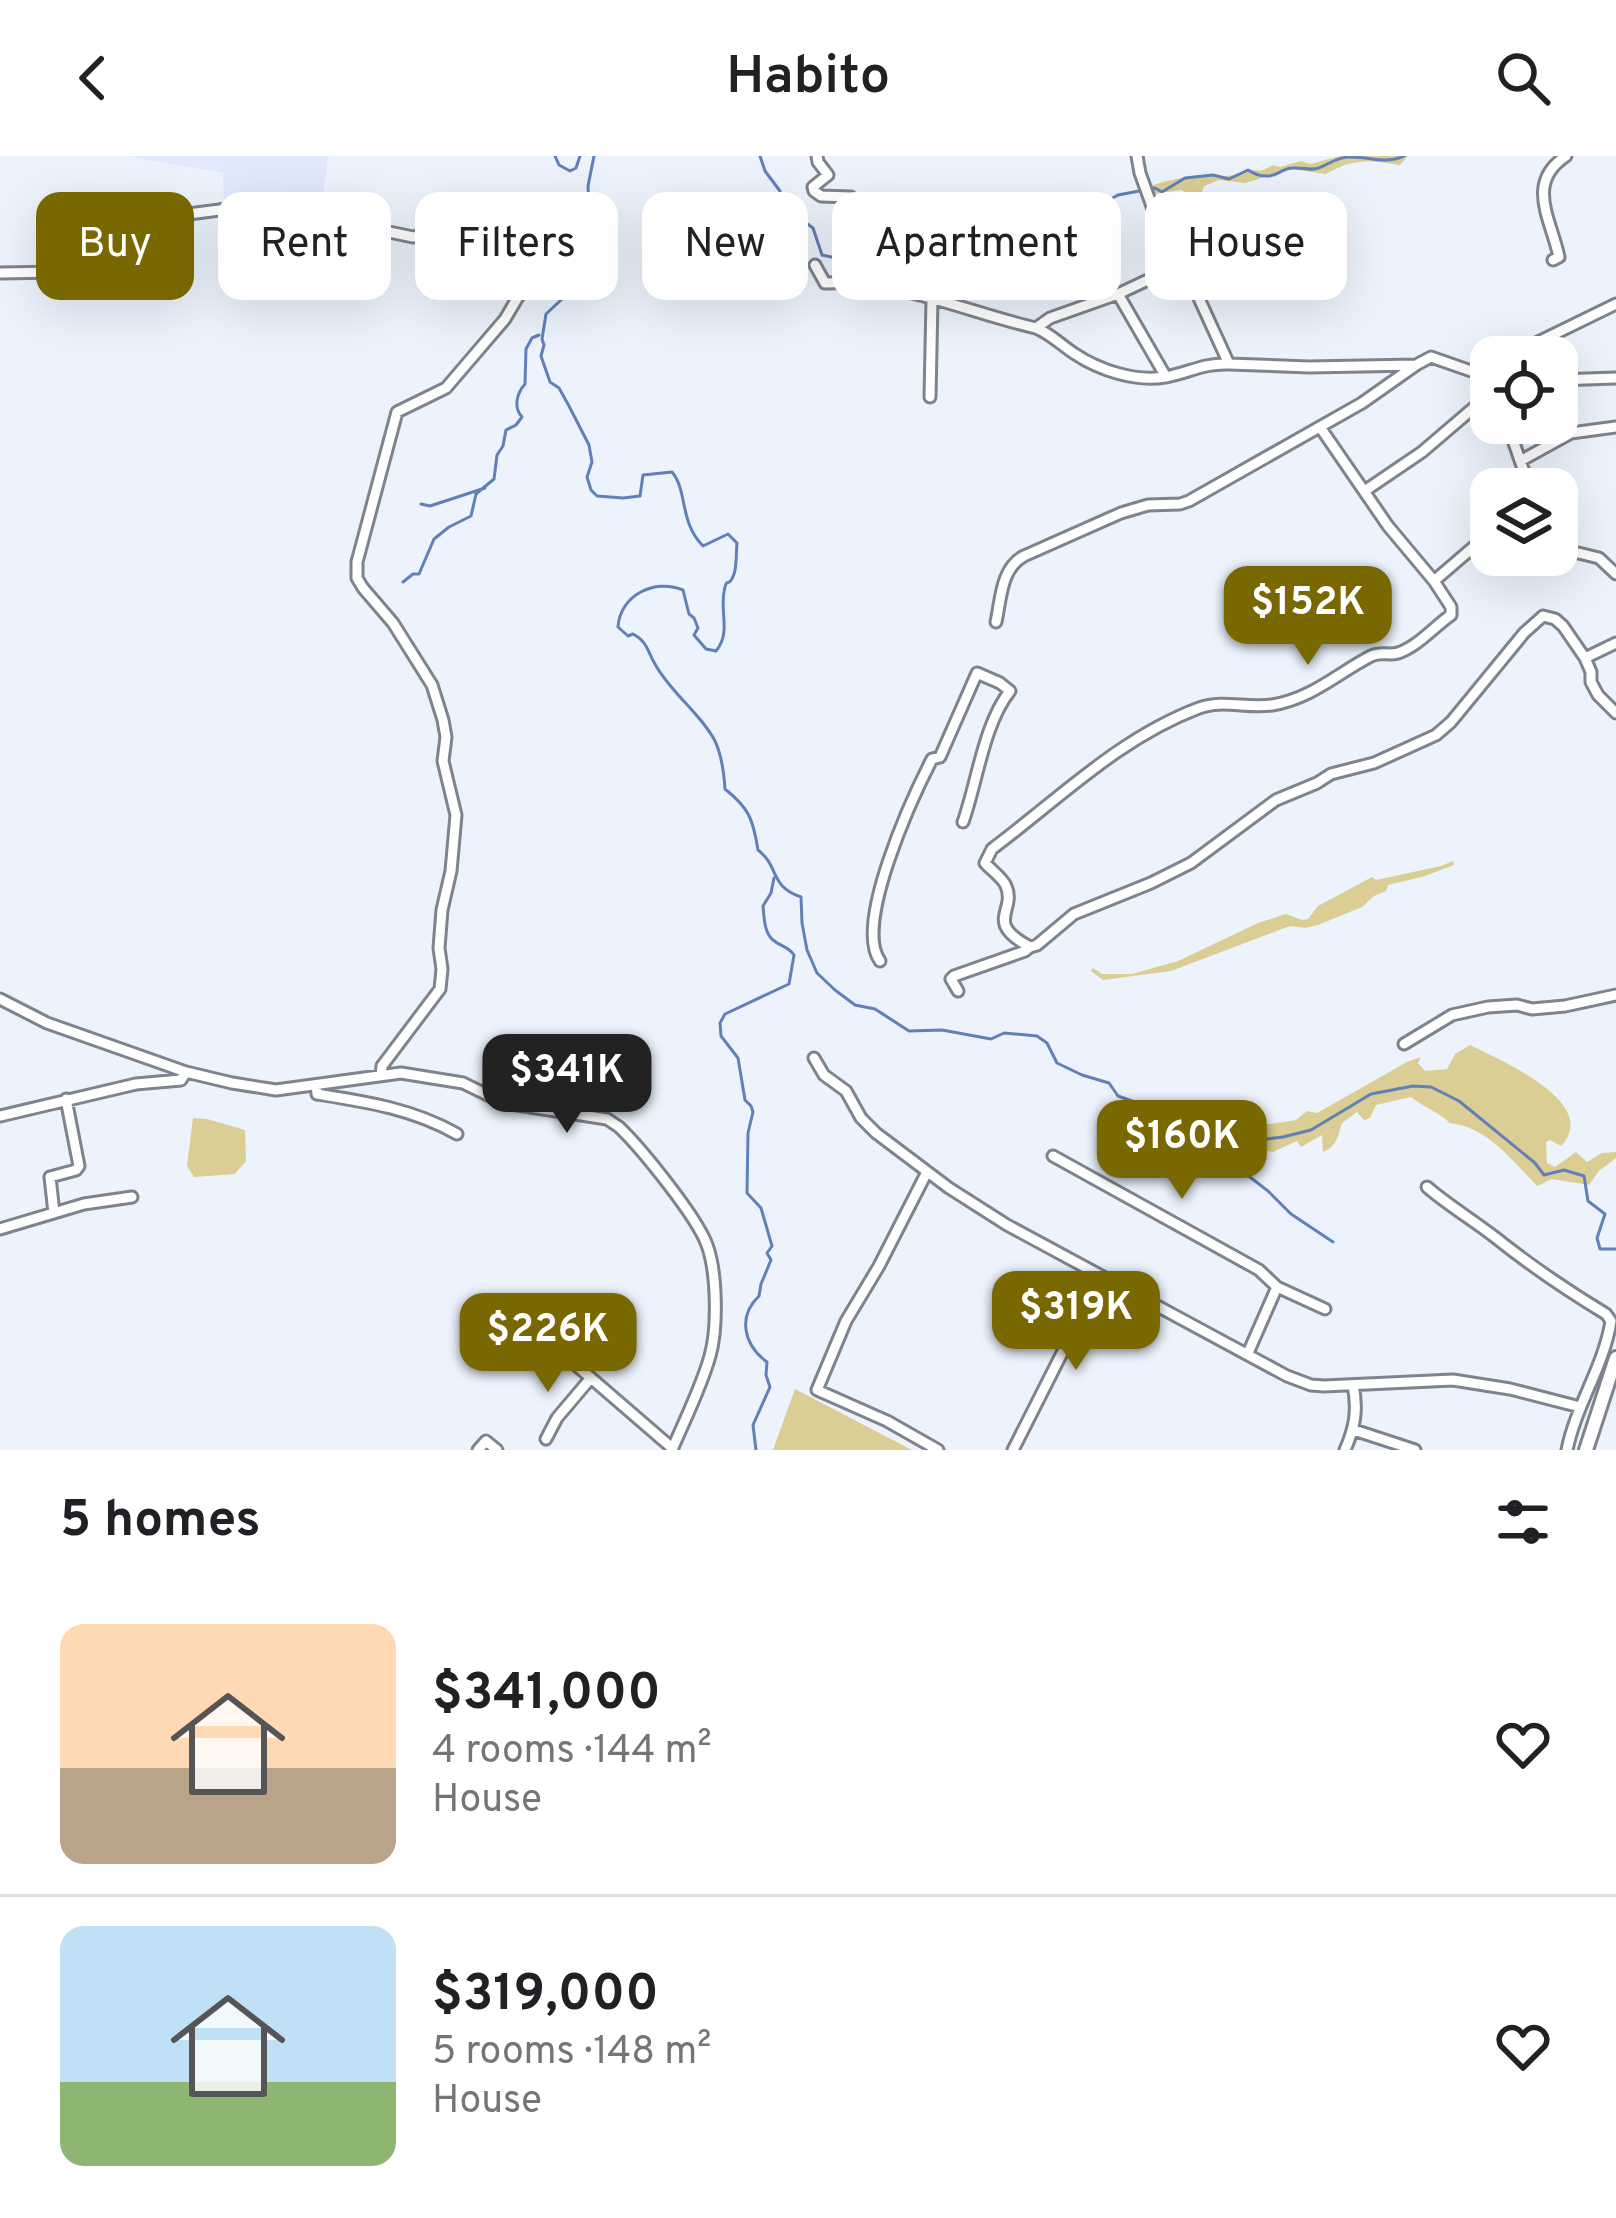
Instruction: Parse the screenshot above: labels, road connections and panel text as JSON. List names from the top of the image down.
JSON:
{
  "page": {
    "header": "Habito",
    "chip": [
      "Buy",
      "Rent",
      "Filters",
      "New",
      "Apartment",
      "House"
    ],
    "price": [
      "$152K",
      "$341K",
      "$160K",
      "$319K",
      "$226K"
    ],
    "heading": "5 homes",
    "list": [
      {
        "name": "$341,000",
        "note": "4 rooms · 144 m² · House"
      },
      {
        "name": "$319,000",
        "note": "5 rooms · 148 m² · House"
      }
    ]
  }
}
